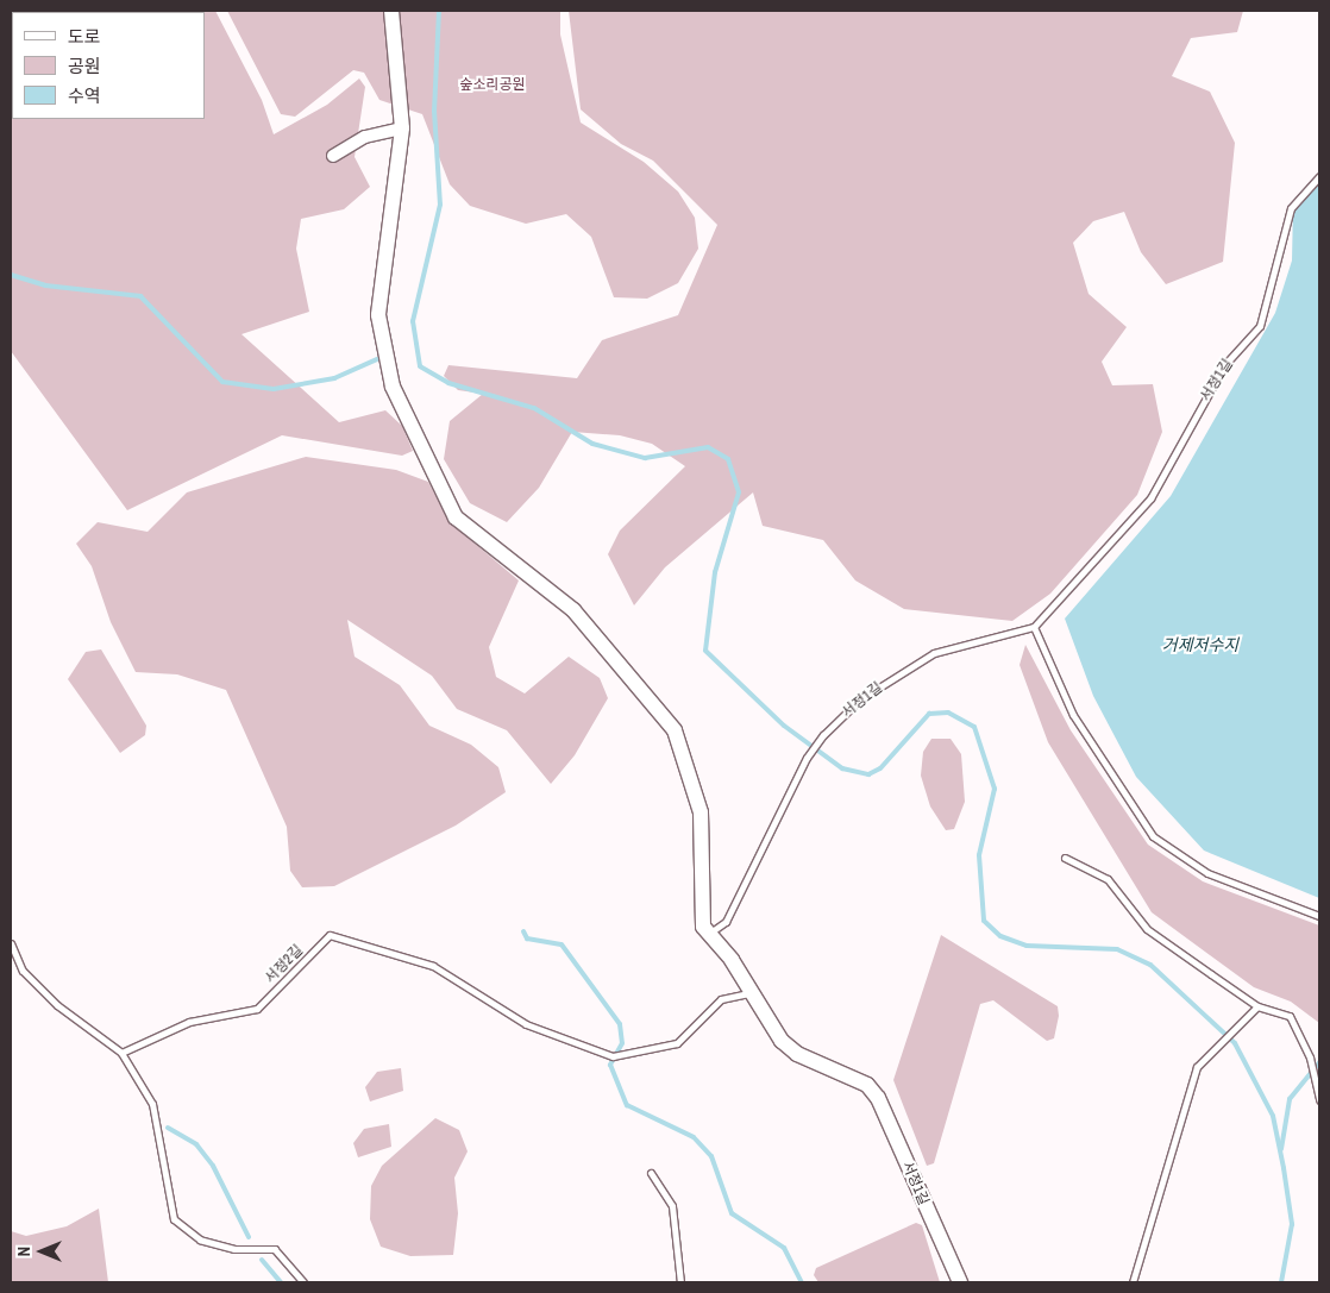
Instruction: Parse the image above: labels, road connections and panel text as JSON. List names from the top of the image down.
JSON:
{
  "streets": {
    "street": ["서정1길"],
    "lane": ["서정2길"]
  },
  "crossings": [
    ["서정1길", "서정2길"]
  ],
  "water": ["거제저수지"],
  "parks": ["숲소리공원"],
  "legend": ["도로", "공원", "수역"],
  "north": "left"
}
